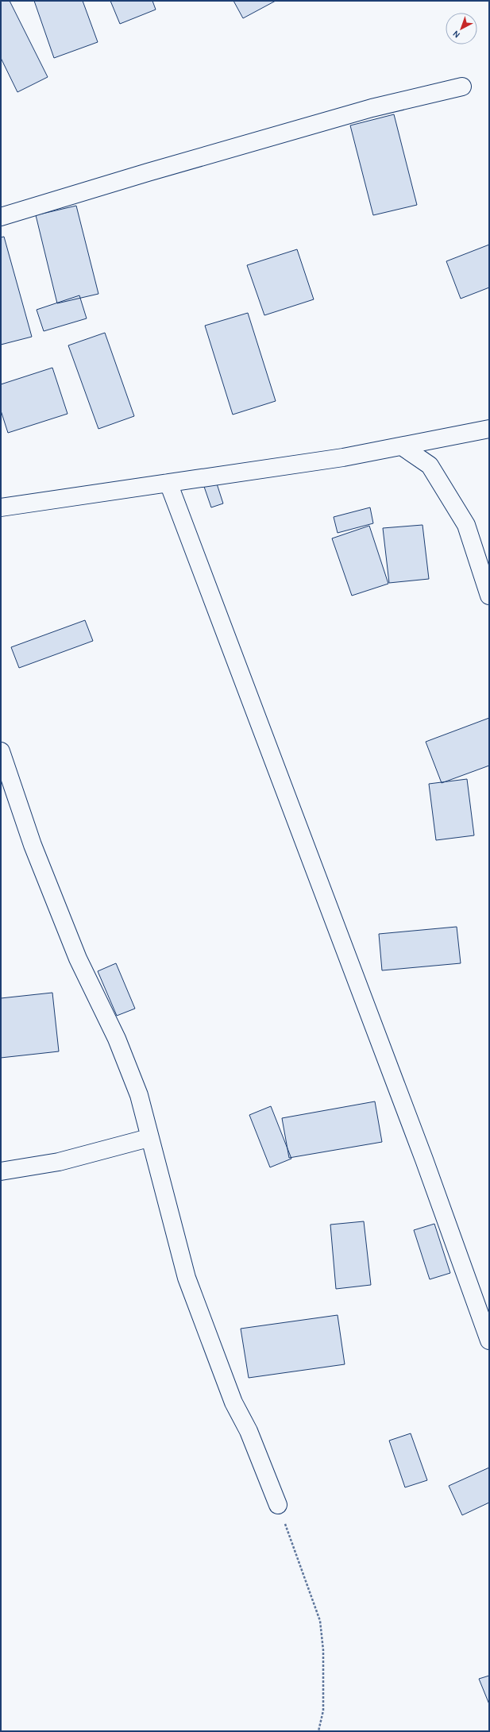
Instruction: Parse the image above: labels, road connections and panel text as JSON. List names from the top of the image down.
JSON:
{
  "north": "bottom left"
}
